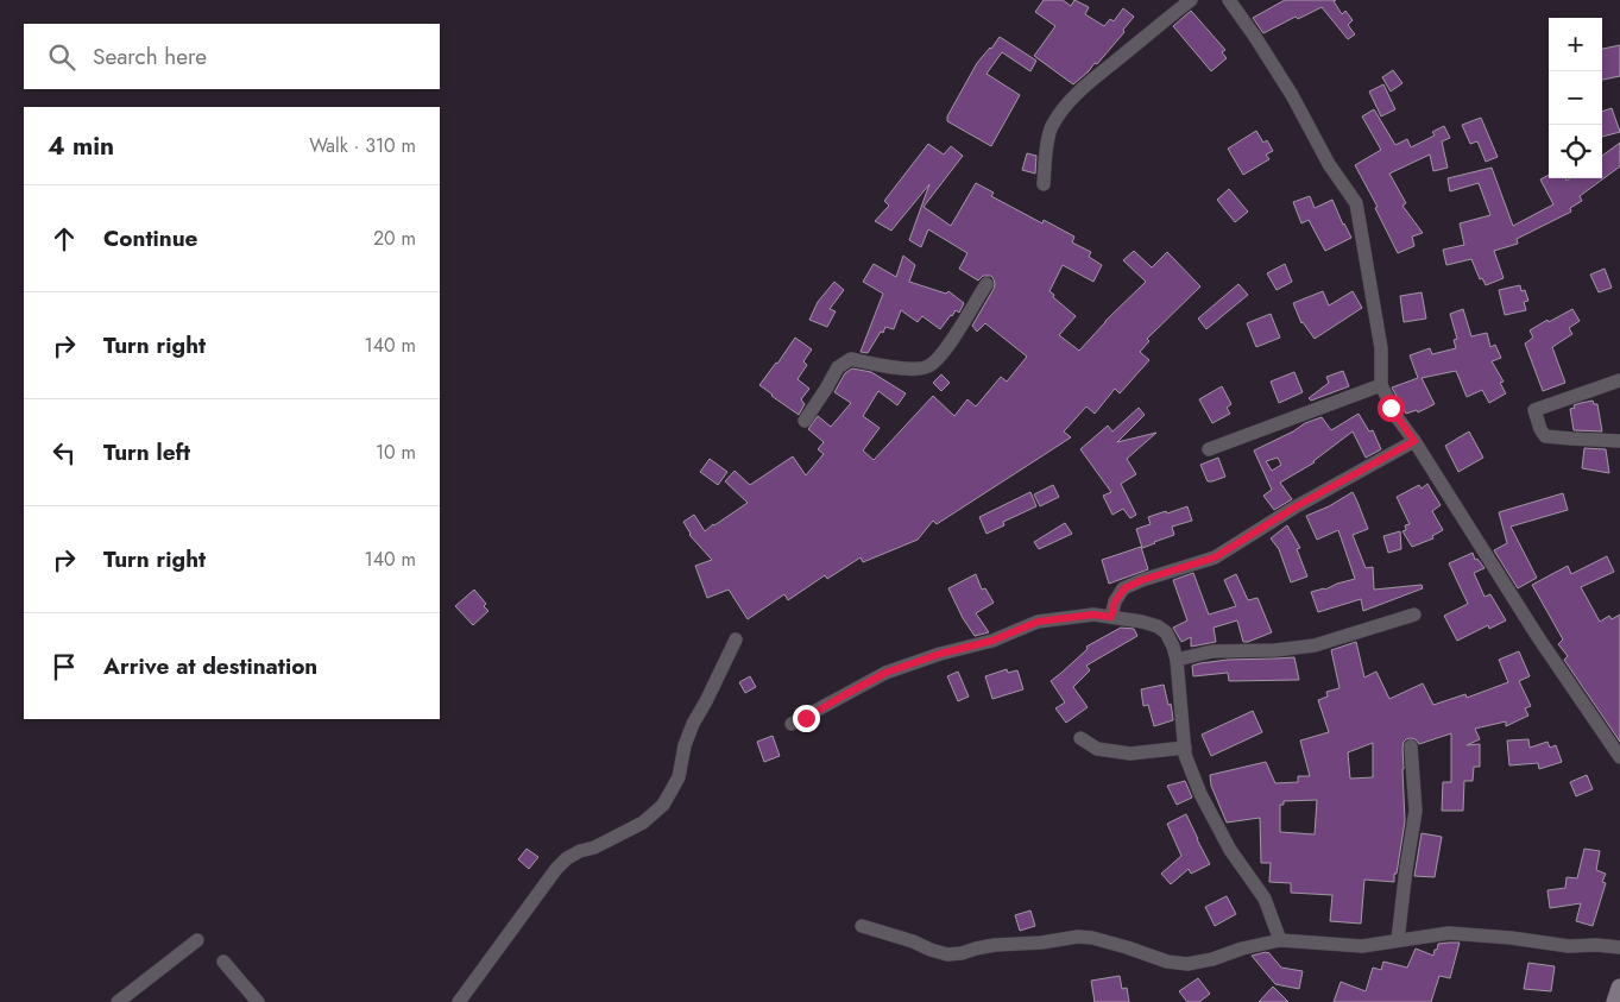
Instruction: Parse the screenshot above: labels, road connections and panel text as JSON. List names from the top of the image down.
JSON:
{
  "page": {
    "map_buttons": ["+", "−"],
    "search": "Search here",
    "heading": ["4 min", "Walk · 310 m"],
    "list": [
      ["Continue", "20 m"],
      ["Turn right", "140 m"],
      ["Turn left", "10 m"],
      ["Turn right", "140 m"],
      "Arrive at destination"
    ]
  }
}
